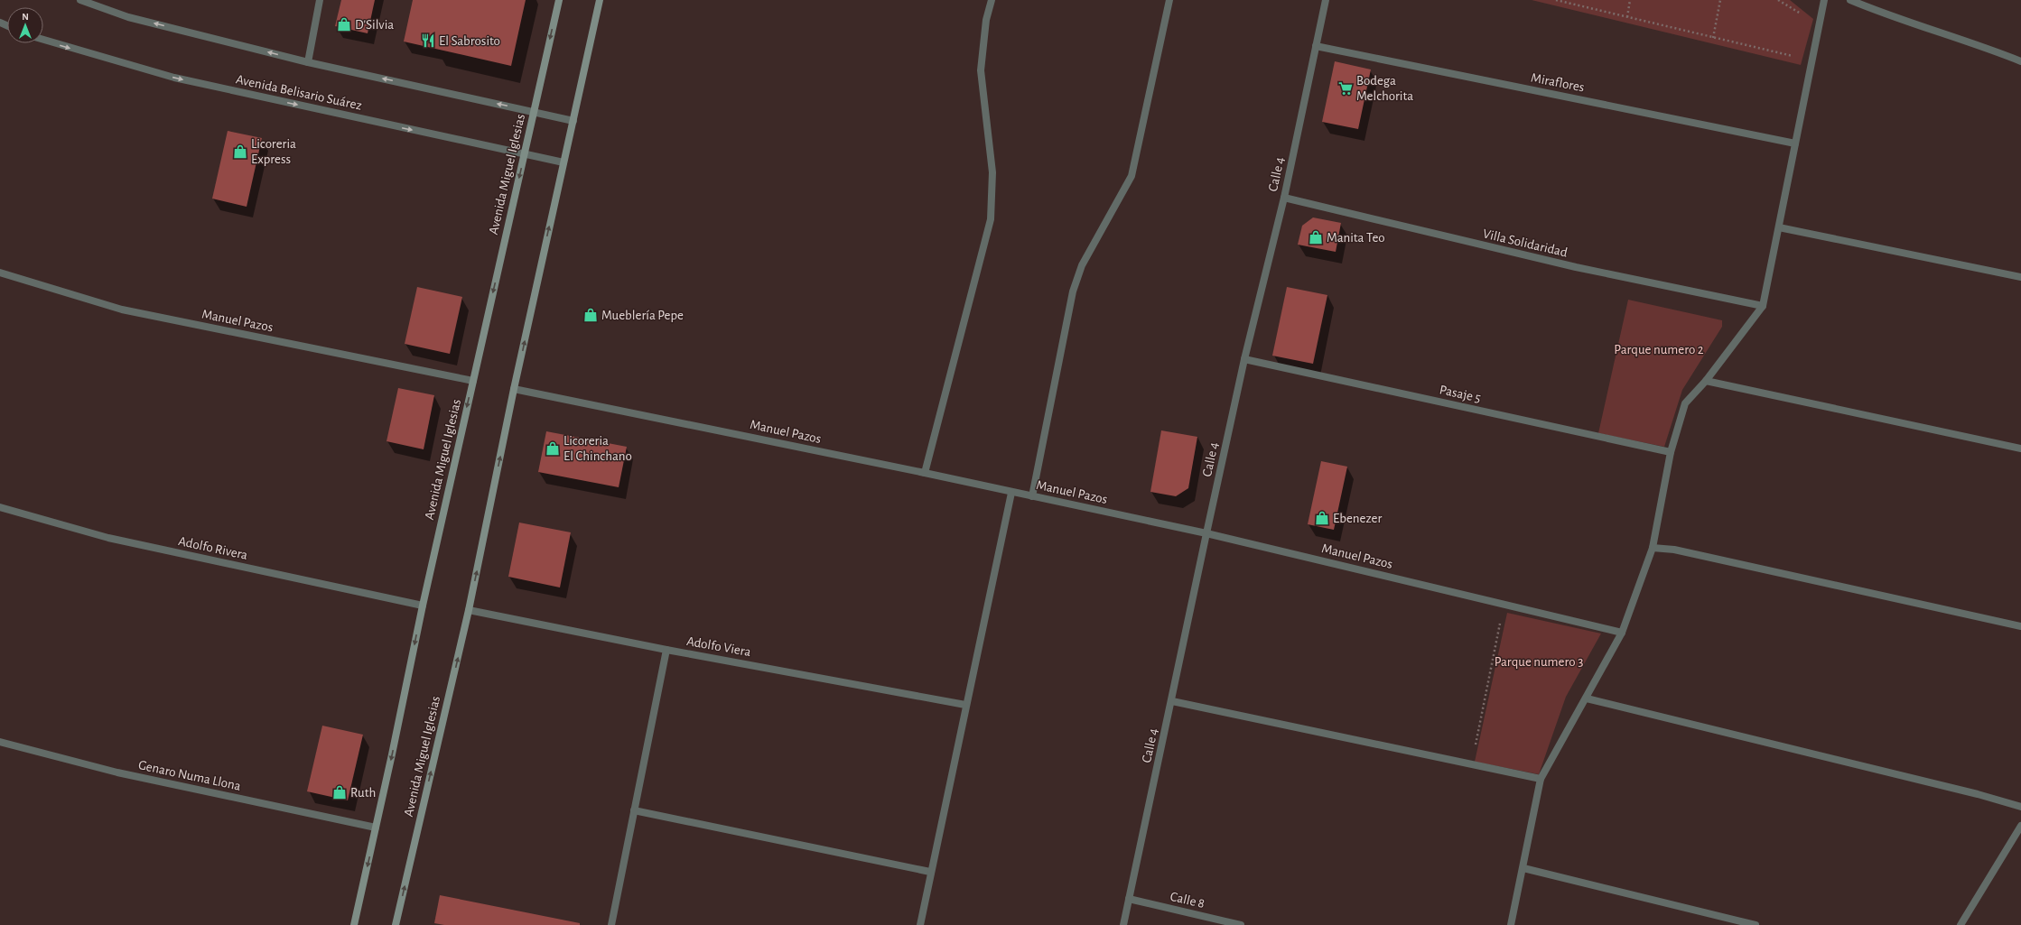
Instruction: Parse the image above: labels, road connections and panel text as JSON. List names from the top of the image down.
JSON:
{
  "streets": {
    "main road": ["Avenida Miguel Iglesias"],
    "street": [
      "Miraflores",
      "Avenida Belisario Suárez",
      "Calle 4",
      "Villa Solidaridad",
      "Manuel Pazos",
      "Pasaje 5",
      "Adolfo Rivera",
      "Adolfo Viera",
      "Genaro Numa Llona",
      "Calle 8"
    ]
  },
  "crossings": [
    ["Miraflores", "Calle 4"],
    ["Avenida Belisario Suárez", "Avenida Miguel Iglesias"],
    ["Avenida Miguel Iglesias", "Manuel Pazos"],
    ["Avenida Miguel Iglesias", "Adolfo Rivera"],
    ["Avenida Miguel Iglesias", "Adolfo Viera"],
    ["Avenida Miguel Iglesias", "Genaro Numa Llona"],
    ["Calle 4", "Villa Solidaridad"],
    ["Calle 4", "Manuel Pazos"],
    ["Calle 4", "Pasaje 5"],
    ["Calle 4", "Calle 8"]
  ],
  "parks": ["Parque numero 2", "Parque numero 3"],
  "places": {
    "shop": [
      "D'Silvia",
      "Licoreria Express",
      "Manita Teo",
      "Mueblería Pepe",
      "Licoreria El Chinchano",
      "Ebenezer",
      "Ruth"
    ],
    "restaurant": ["El Sabrosito"],
    "supermarket": ["Bodega Melchorita"]
  },
  "north": "top"
}
